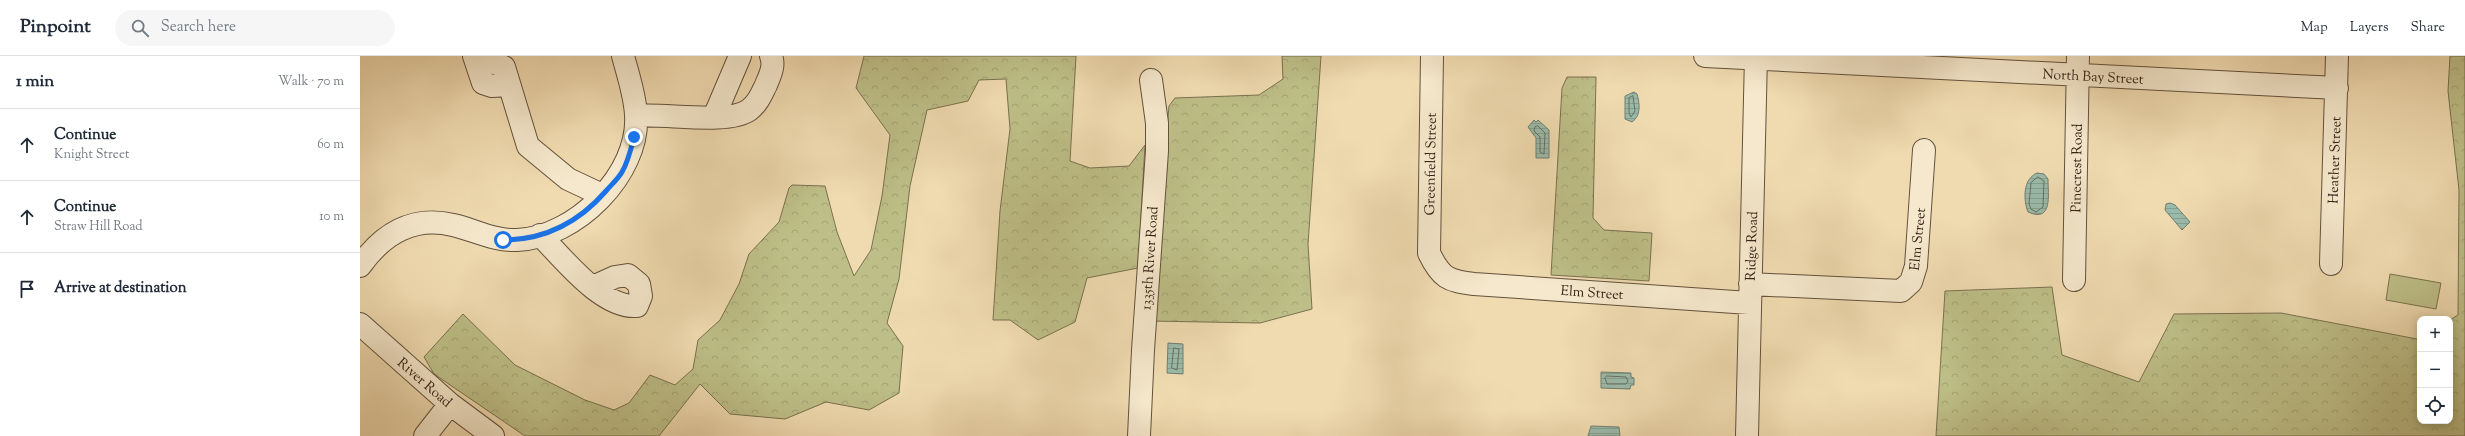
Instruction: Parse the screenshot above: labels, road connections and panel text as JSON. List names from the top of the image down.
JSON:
{
  "streets": {
    "street": [
      "North Bay Street",
      "Heather Street",
      "Greenfield Street",
      "Pinecrest Road",
      "Elm Street",
      "Ridge Road",
      "1335th River Road",
      "River Road"
    ]
  },
  "crossings": [
    ["North Bay Street", "Heather Street"],
    ["North Bay Street", "Pinecrest Road"],
    ["North Bay Street", "Ridge Road"],
    ["Greenfield Street", "Elm Street"],
    ["Elm Street", "Ridge Road"]
  ],
  "page": {
    "header": "Pinpoint",
    "search": "Search here",
    "nav": ["Map", "Layers", "Share"],
    "heading": ["1 min", "Walk · 70 m"],
    "list": [
      ["Continue", "Knight Street", "60 m"],
      ["Continue", "Straw Hill Road", "10 m"],
      "Arrive at destination"
    ],
    "map_buttons": ["+", "−"]
  }
}
